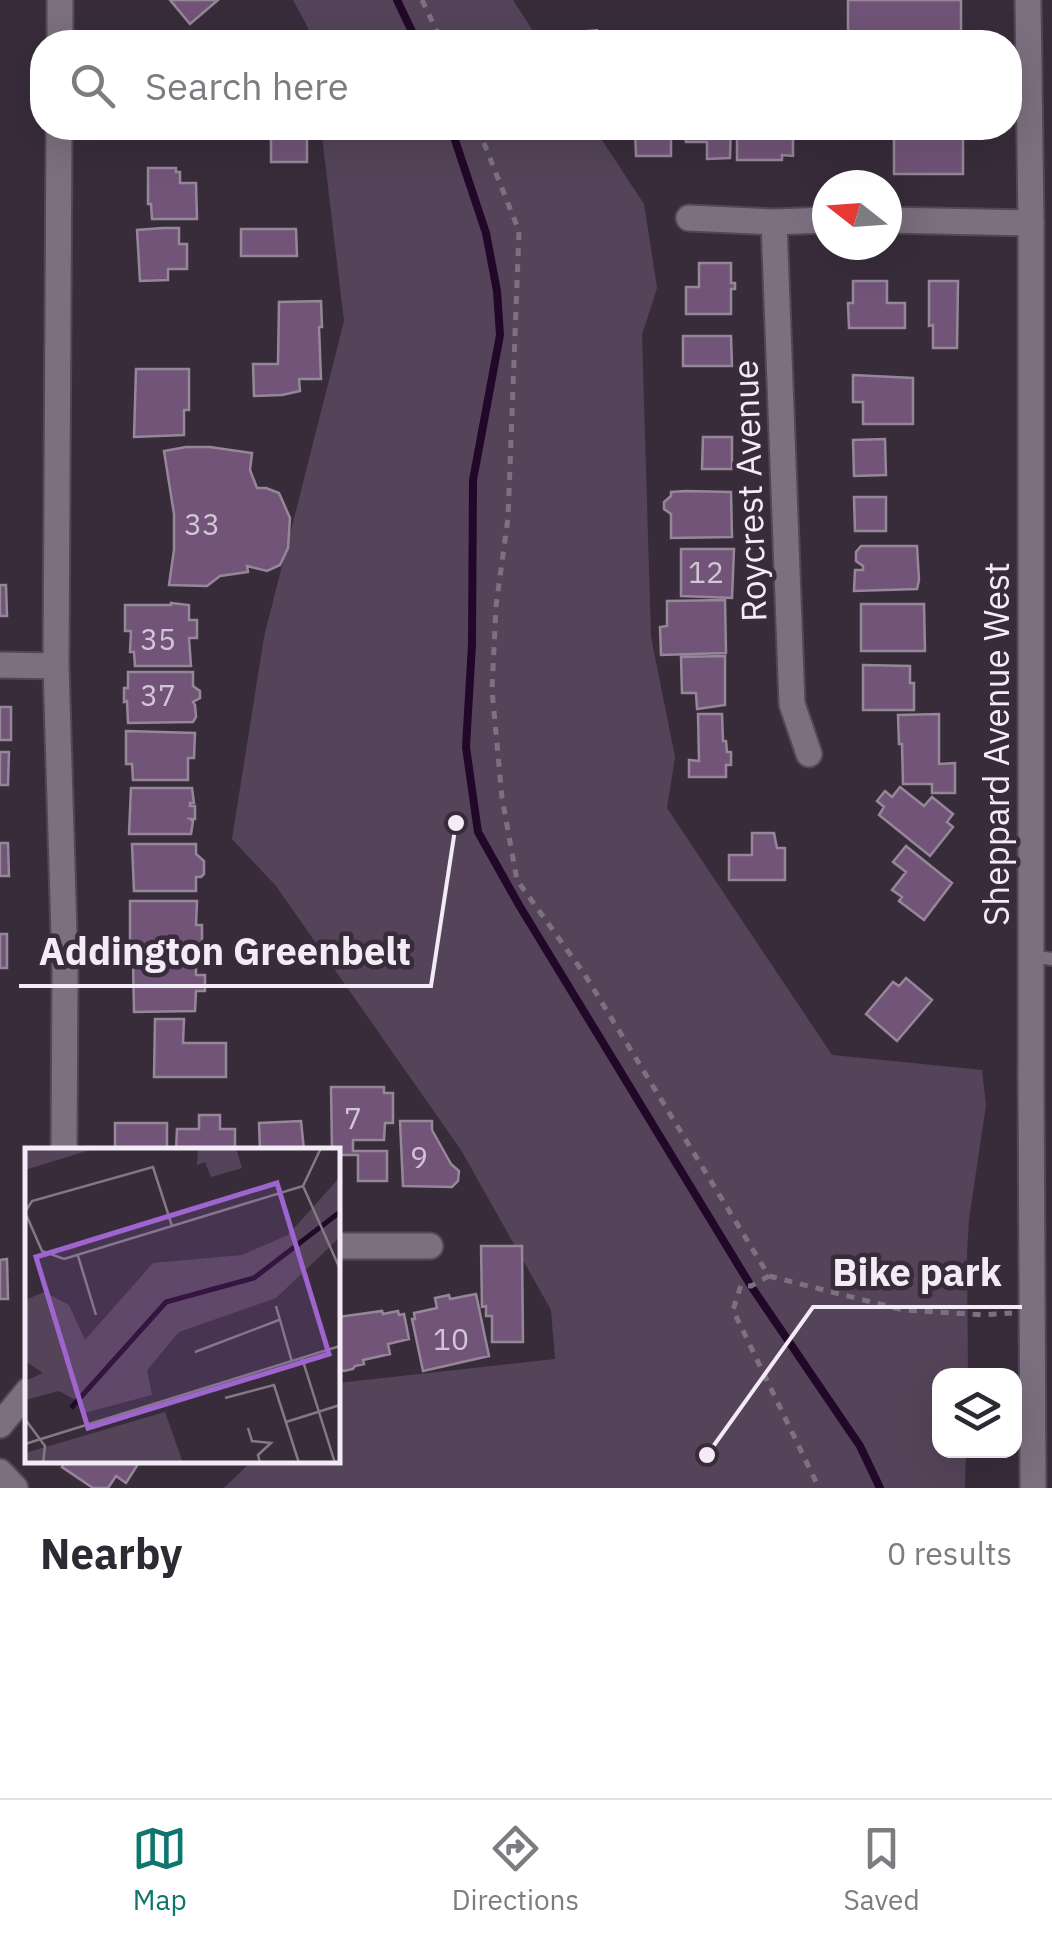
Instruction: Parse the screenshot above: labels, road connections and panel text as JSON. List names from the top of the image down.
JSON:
{
  "streets": {
    "street": ["Roycrest Avenue", "Sheppard Avenue West"]
  },
  "places": ["Addington Greenbelt", "Bike park"],
  "house_numbers": [
    "33",
    "12",
    "35",
    "37",
    "7",
    "9",
    "10"
  ],
  "north": "left",
  "page": {
    "search": "Search here",
    "heading": ["Nearby", "0 results"],
    "nav": ["Map", "Directions", "Saved"]
  }
}
